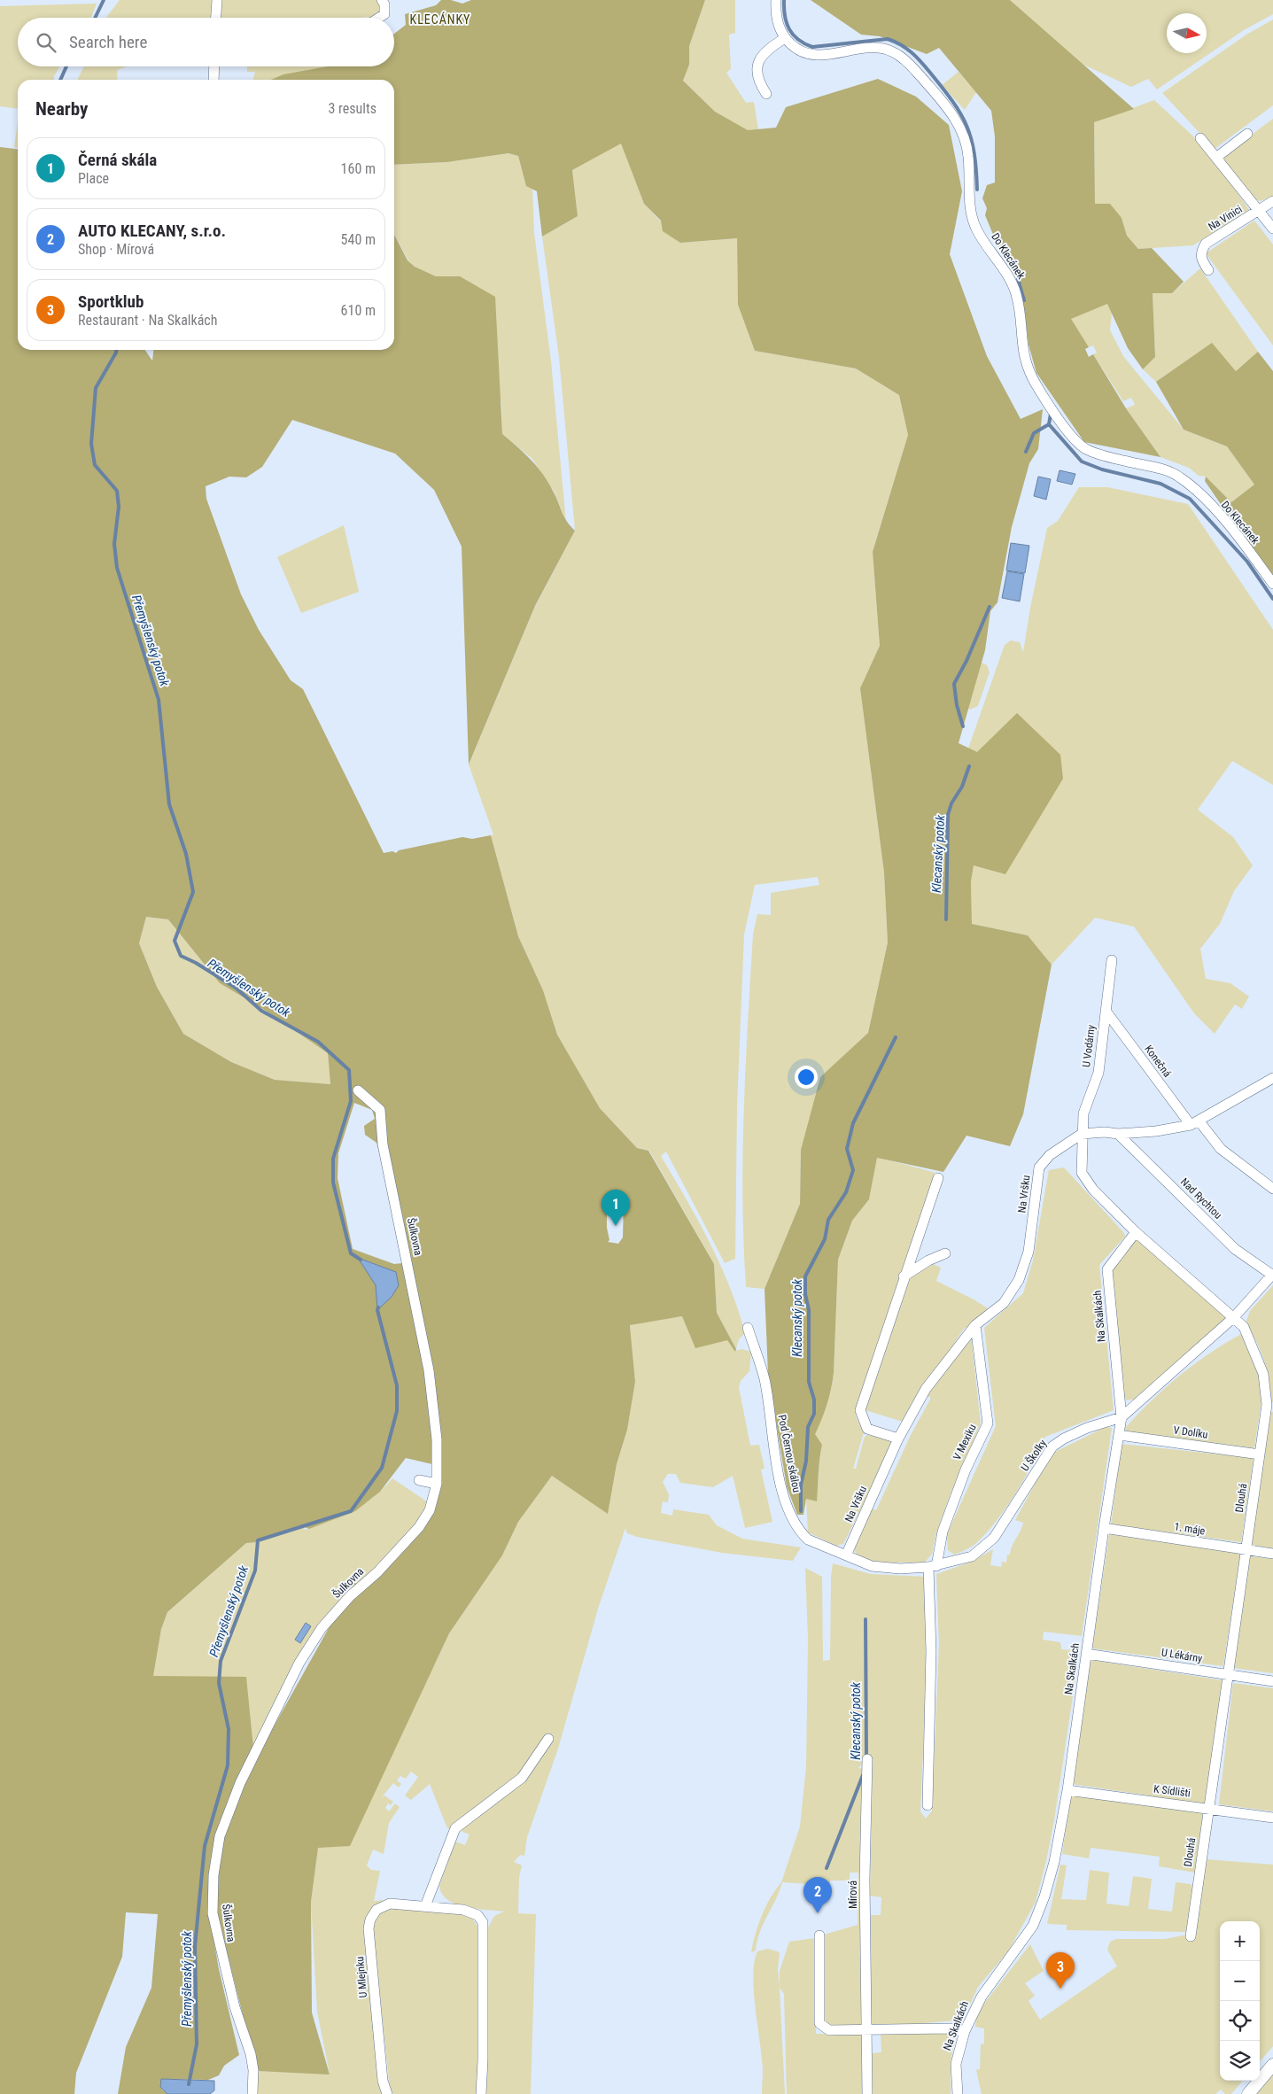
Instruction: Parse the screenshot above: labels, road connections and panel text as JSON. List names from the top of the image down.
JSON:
{
  "streets": {
    "street": [
      "Na Vinici",
      "Do Klecánek",
      "U Vodárny",
      "Konečná",
      "Na Vršku",
      "Nad Rychtou",
      "Šulkovna",
      "Na Skalkách",
      "V Dolíku",
      "V Mexiku",
      "Pod Černou skálou",
      "U Školky",
      "Dlouhá",
      "1. máje",
      "U Lékárny",
      "K Sídlišti",
      "Mírová",
      "U Mlejnku"
    ]
  },
  "crossings": [
    ["U Vodárny", "Konečná"],
    ["U Vodárny", "Na Vršku"],
    ["U Vodárny", "Dlouhá"],
    ["Konečná", "Na Vršku"],
    ["Na Vršku", "Nad Rychtou"],
    ["Na Vršku", "V Mexiku"],
    ["Na Vršku", "Pod Černou skálou"],
    ["Na Vršku", "U Školky"],
    ["Na Vršku", "Dlouhá"],
    ["Nad Rychtou", "U Školky"],
    ["Na Skalkách", "V Dolíku"],
    ["Na Skalkách", "U Školky"],
    ["Na Skalkách", "Dlouhá"],
    ["Na Skalkách", "1. máje"],
    ["Na Skalkách", "U Lékárny"],
    ["Na Skalkách", "K Sídlišti"],
    ["V Dolíku", "Dlouhá"],
    ["V Mexiku", "U Školky"],
    ["Pod Černou skálou", "U Školky"],
    ["U Školky", "Dlouhá"],
    ["Dlouhá", "1. máje"],
    ["Dlouhá", "U Lékárny"],
    ["Dlouhá", "K Sídlišti"]
  ],
  "districts": ["KLECÁNKY"],
  "water": ["Přemyšlenský potok", "Klecanský potok"],
  "north": "right",
  "page": {
    "search": "Search here",
    "heading": ["Nearby", "3 results"],
    "list": [
      {
        "mark": "1",
        "name": "Černá skála",
        "note": "Place",
        "value": "160 m"
      },
      {
        "mark": "2",
        "name": "AUTO KLECANY, s.r.o.",
        "note": "Shop · Mírová",
        "value": "540 m"
      },
      {
        "mark": "3",
        "name": "Sportklub",
        "note": "Restaurant · Na Skalkách",
        "value": "610 m"
      }
    ],
    "pins": ["1", "2", "3"],
    "map_buttons": ["+", "−"]
  }
}
